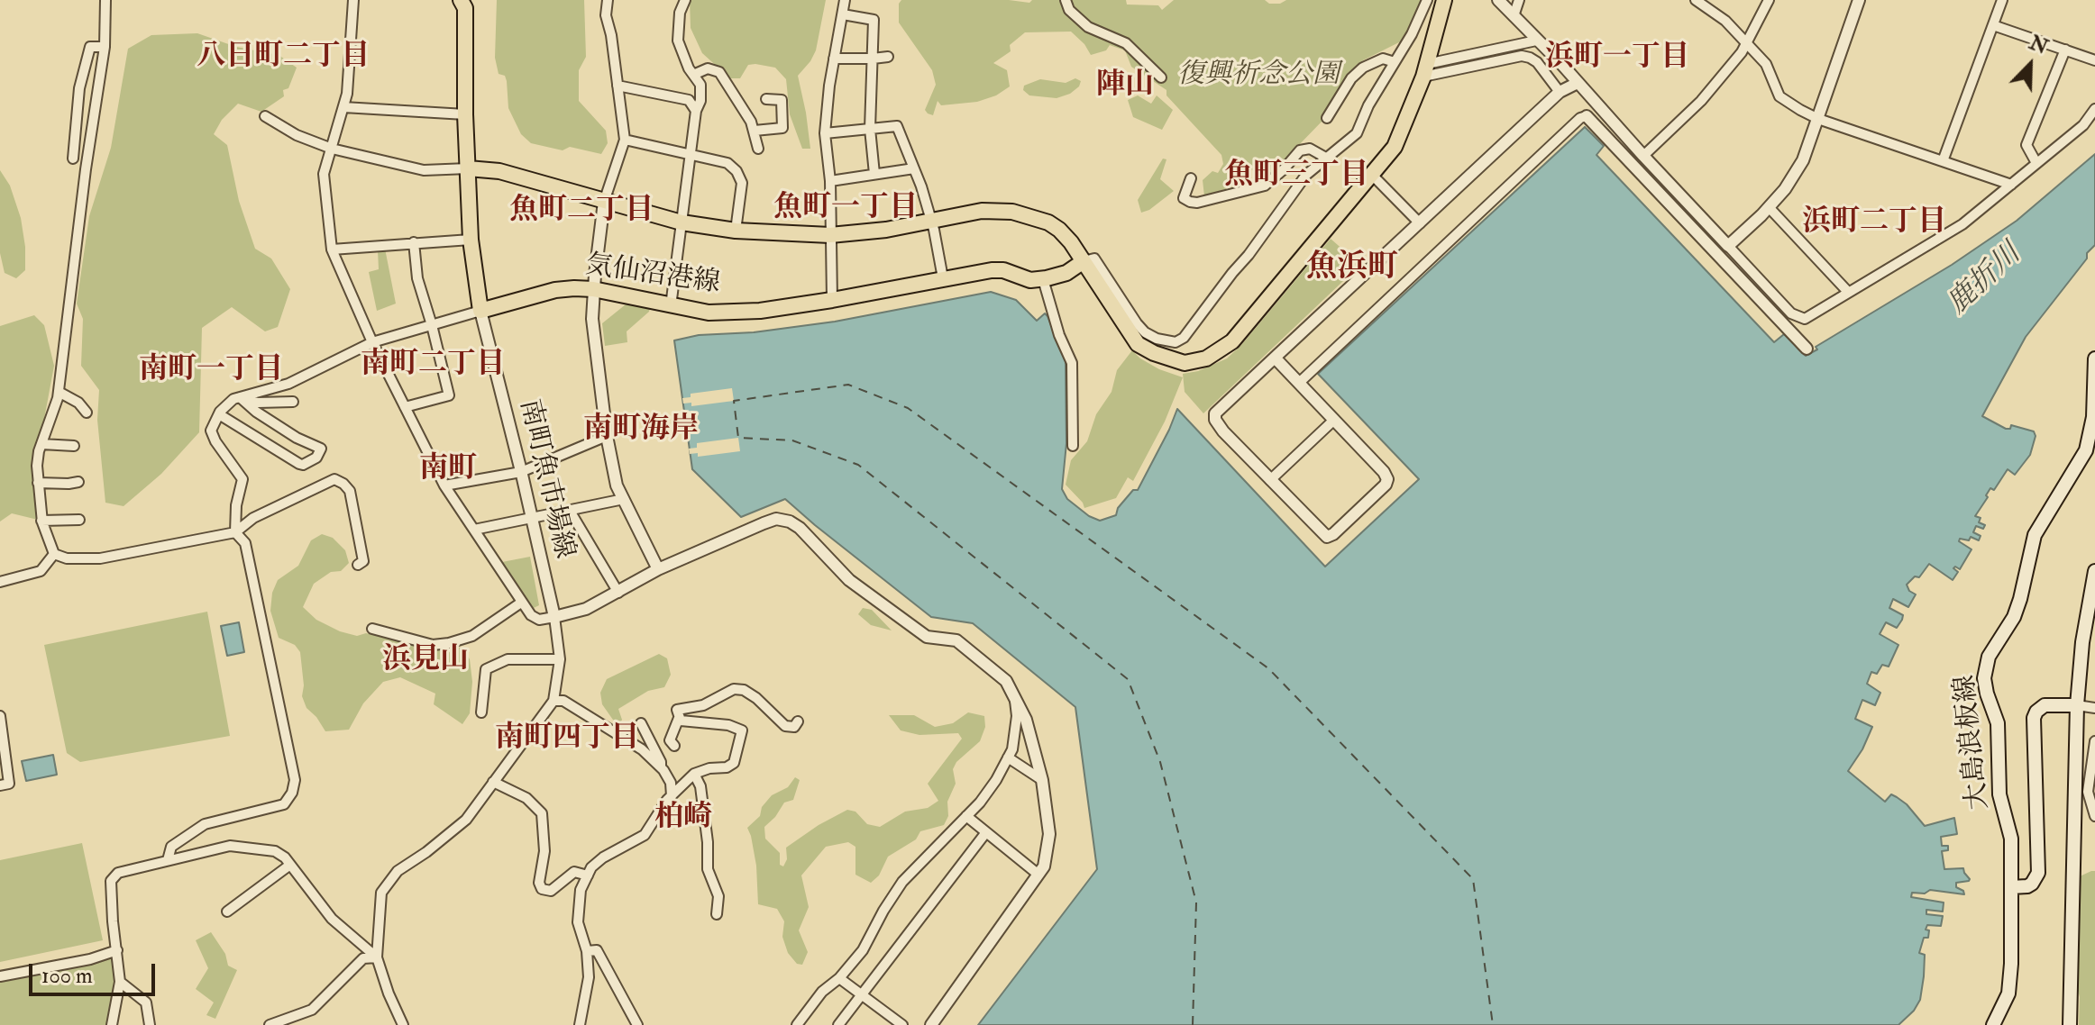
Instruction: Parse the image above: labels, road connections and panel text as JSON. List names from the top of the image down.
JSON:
{
  "streets": {
    "main road": ["気仙沼港線", "大島浪板線"],
    "street": ["南町魚市場線"]
  },
  "crossings": [
    ["気仙沼港線", "南町魚市場線"]
  ],
  "districts": [
    "八日町二丁目",
    "浜町一丁目",
    "陣山",
    "魚町三丁目",
    "魚町一丁目",
    "魚町二丁目",
    "浜町二丁目",
    "魚浜町",
    "南町二丁目",
    "南町一丁目",
    "南町海岸",
    "南町",
    "浜見山",
    "南町四丁目",
    "柏崎"
  ],
  "water": ["鹿折川"],
  "parks": ["復興祈念公園"],
  "scale_bar": "100 m",
  "north": "top right"
}
